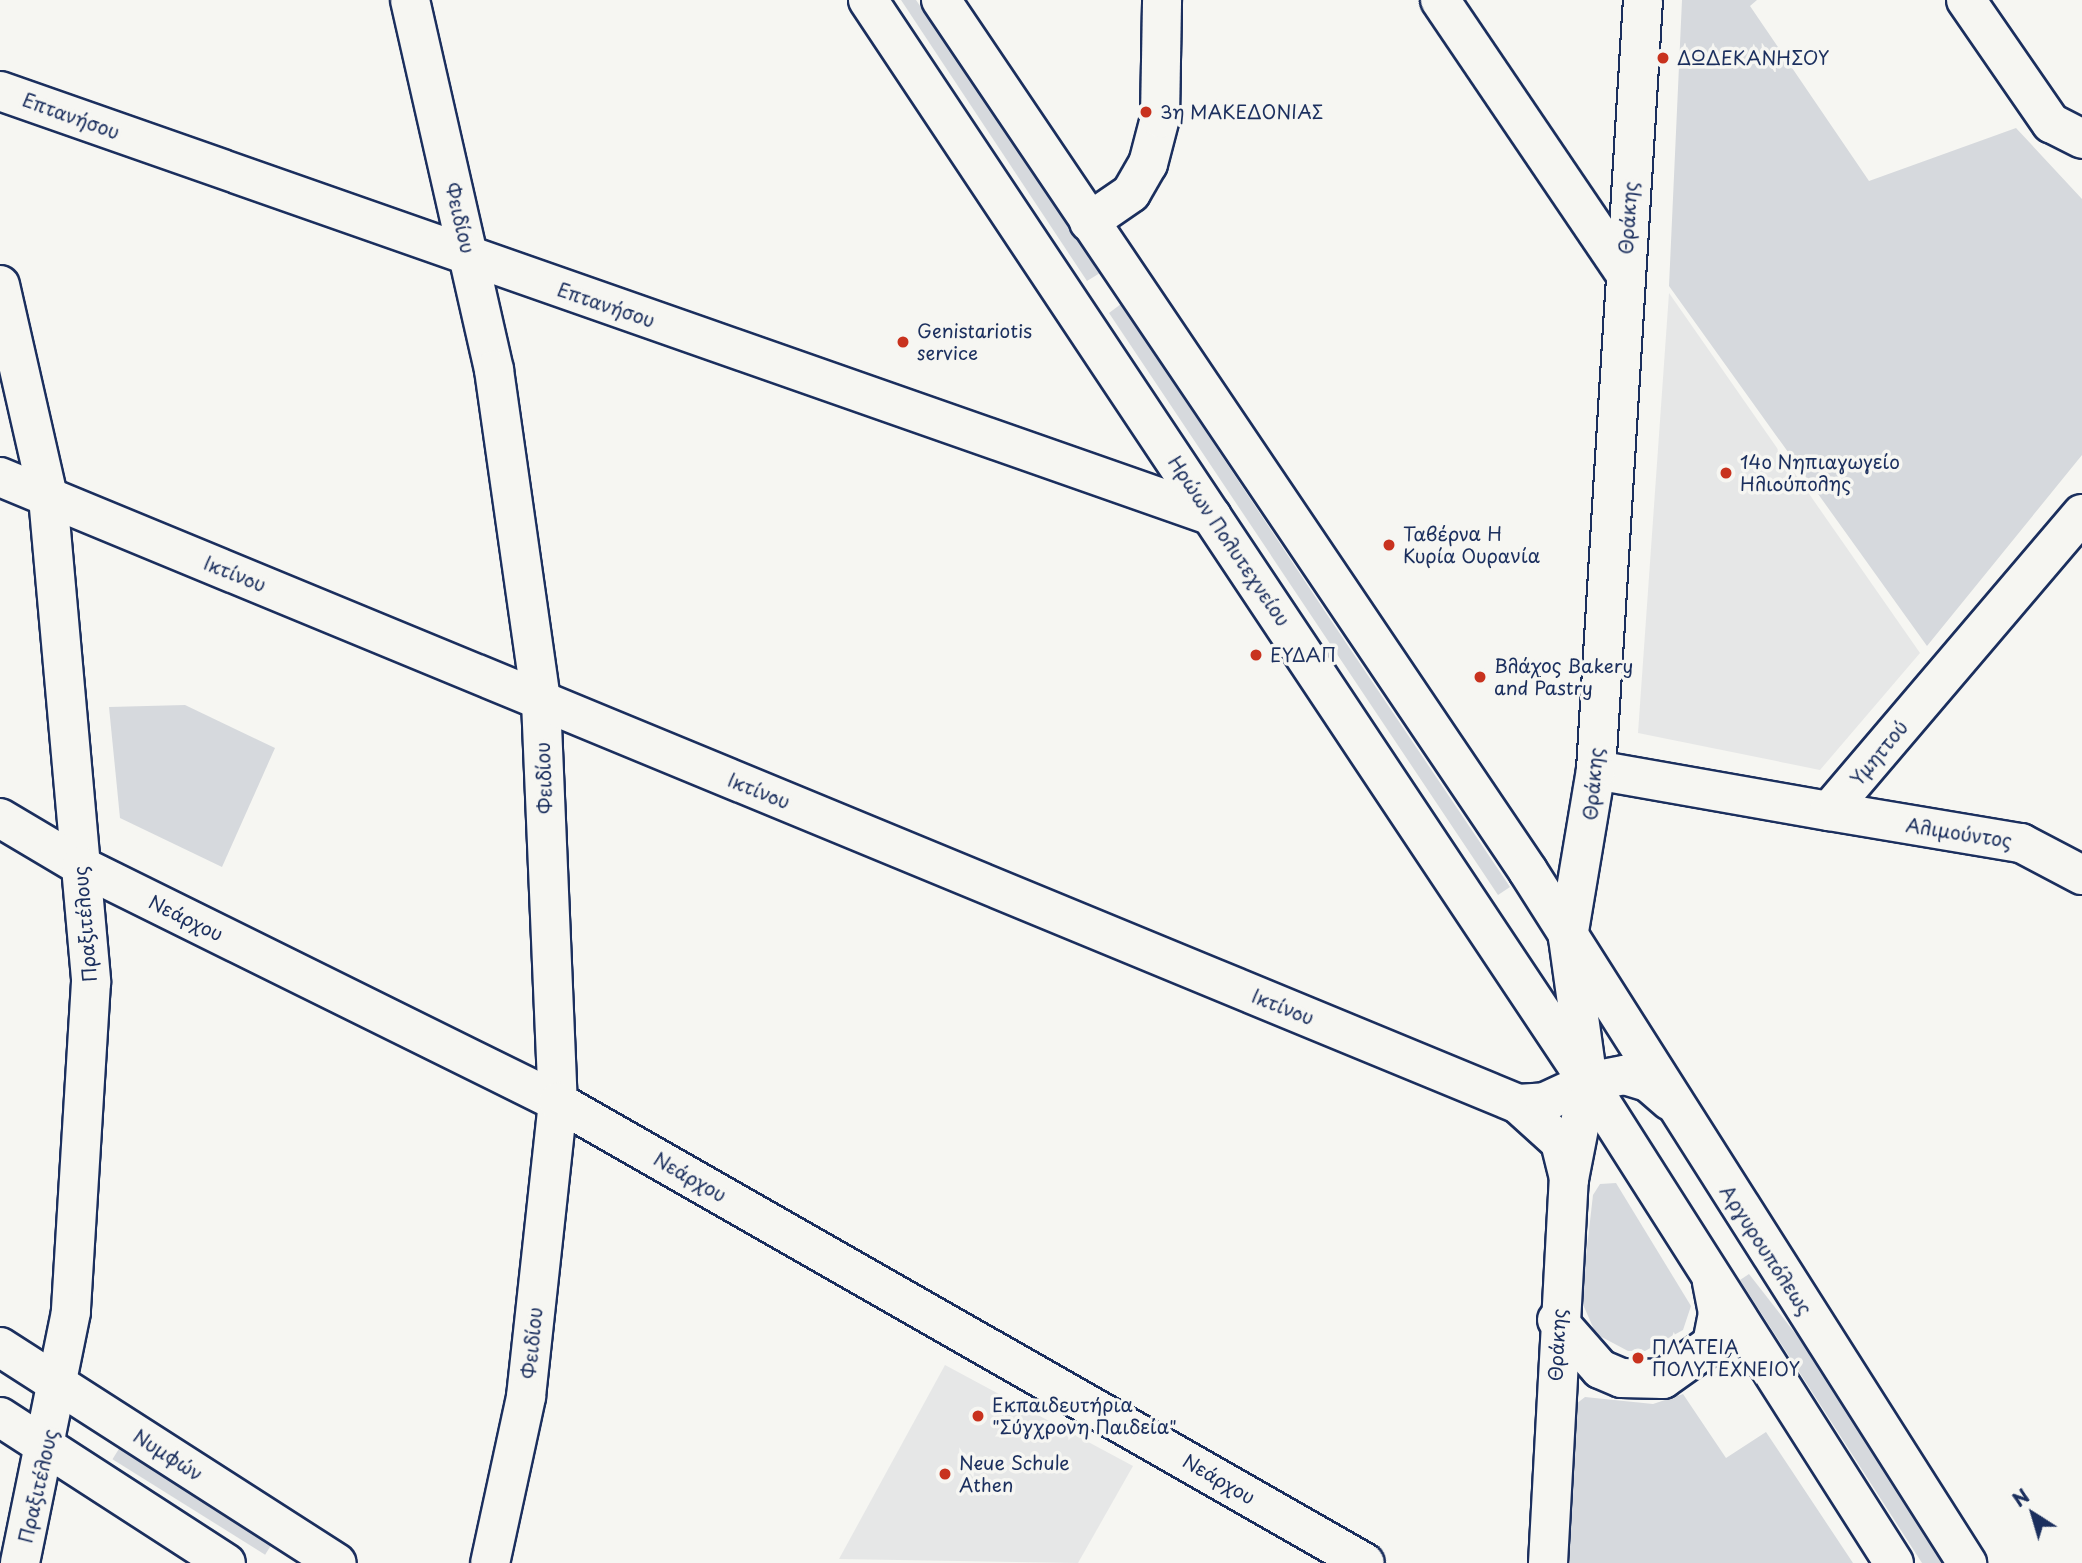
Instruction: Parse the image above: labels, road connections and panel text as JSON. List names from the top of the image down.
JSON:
{
  "streets": {
    "street": [
      "Επτανήσου",
      "Φειδίου",
      "Θράκης",
      "Ηρώων Πολυτεχνείου",
      "Ικτίνου",
      "Υμηττού",
      "Αλιμούντος",
      "Νεάρχου",
      "Πραξιτέλους",
      "Αργυρουπόλεως",
      "Νυμφών"
    ]
  },
  "crossings": [
    ["Επτανήσου", "Φειδίου"],
    ["Επτανήσου", "Ηρώων Πολυτεχνείου"],
    ["Φειδίου", "Ικτίνου"],
    ["Φειδίου", "Νεάρχου"],
    ["Θράκης", "Ηρώων Πολυτεχνείου"],
    ["Θράκης", "Ικτίνου"],
    ["Θράκης", "Αργυρουπόλεως"],
    ["Ικτίνου", "Πραξιτέλους"],
    ["Υμηττού", "Αλιμούντος"],
    ["Νεάρχου", "Πραξιτέλους"],
    ["Πραξιτέλους", "Νυμφών"]
  ],
  "places": [
    "ΔΩΔΕΚΑΝΗΣΟΥ",
    "3η ΜΑΚΕΔΟΝΙΑΣ",
    "Genistariotis service",
    "14ο Νηπιαγωγείο Ηλιούπολης",
    "Ταβέρνα Η Κυρία Ουρανία",
    "ΕΥΔΑΠ",
    "Βλάχος Bakery and Pastry",
    "ΠΛΑΤΕΙΑ ΠΟΛΥΤΕΧΝΕΙΟΥ",
    "Εκπαιδευτήρια \"Σύγχρονη Παιδεία\"",
    "Neue Schule Athen"
  ],
  "north": "top left"
}
